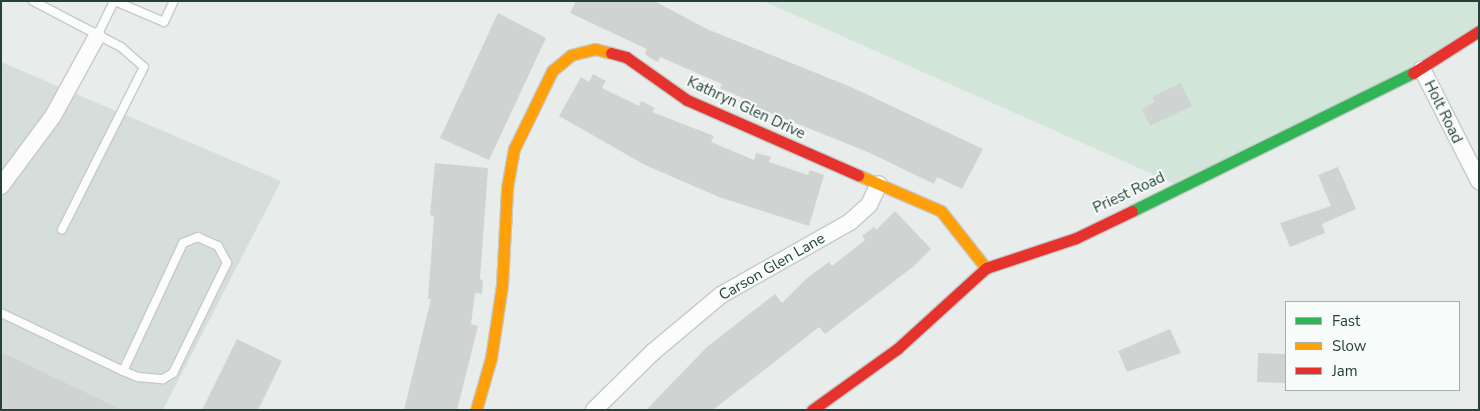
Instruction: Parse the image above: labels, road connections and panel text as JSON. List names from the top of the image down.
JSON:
{
  "streets": {
    "street": [
      "Kathryn Glen Drive",
      "Holt Road",
      "Priest Road",
      "Carson Glen Lane"
    ]
  },
  "crossings": [
    ["Kathryn Glen Drive", "Priest Road"],
    ["Kathryn Glen Drive", "Carson Glen Lane"],
    ["Holt Road", "Priest Road"]
  ],
  "legend": ["Fast", "Slow", "Jam"]
}
